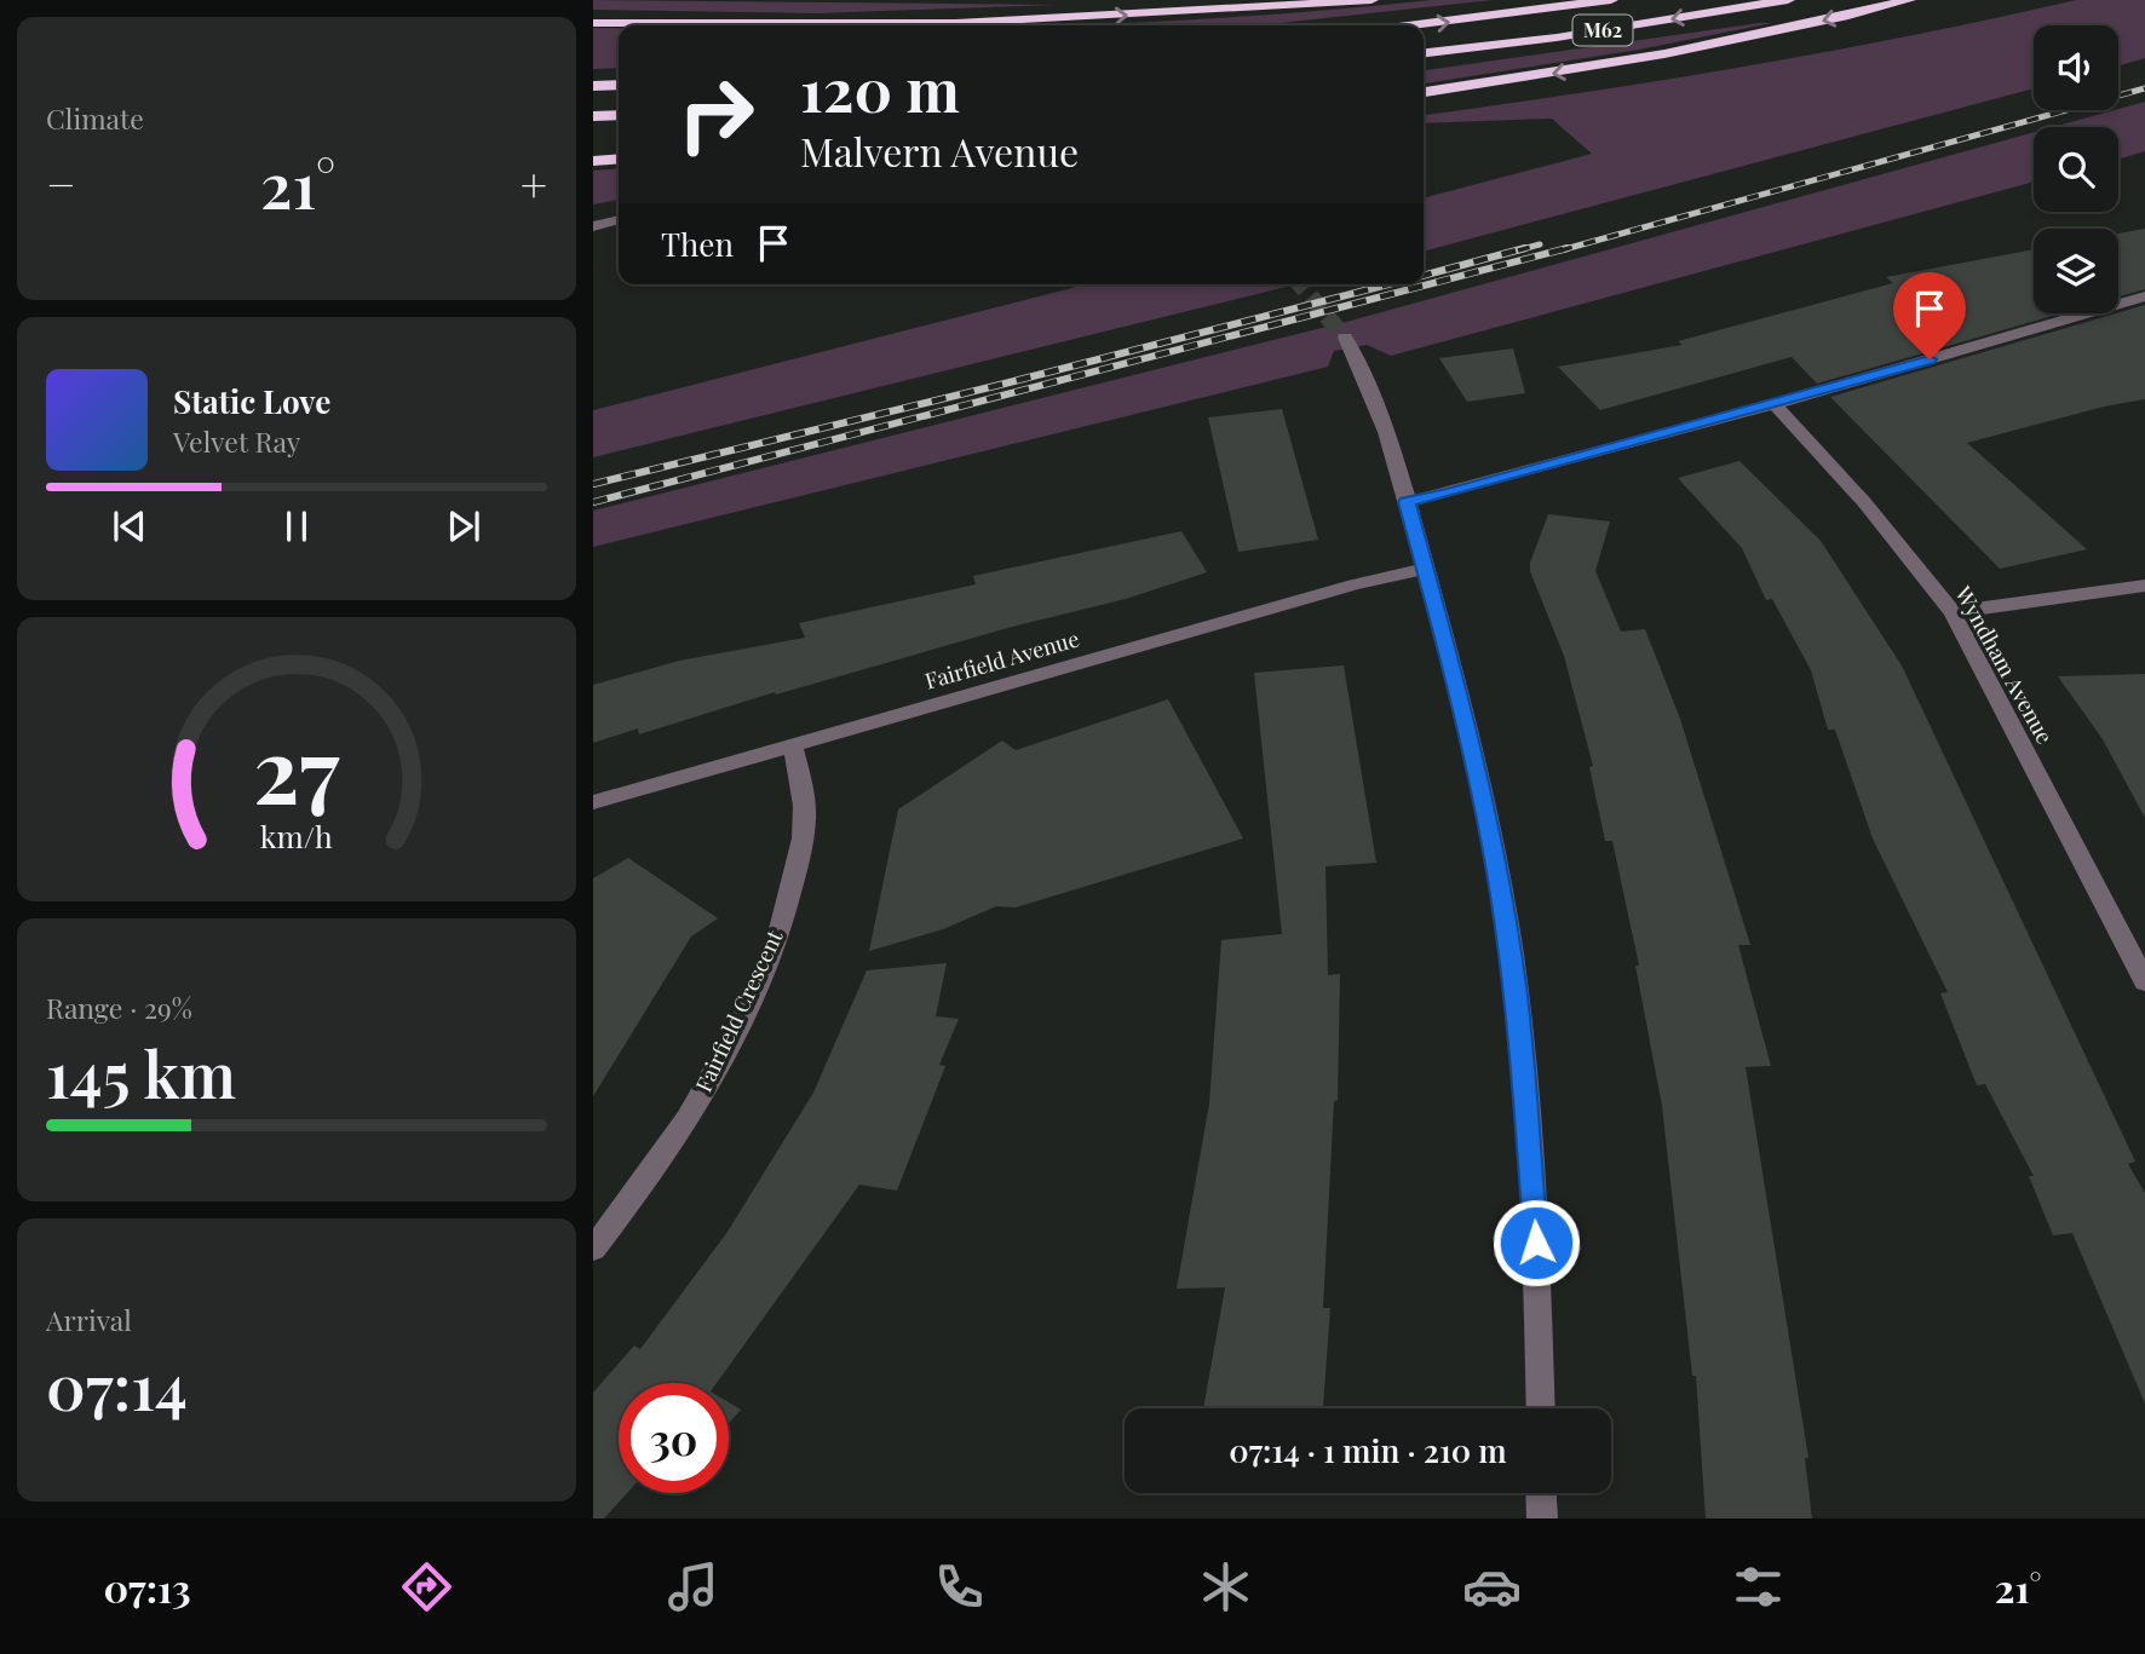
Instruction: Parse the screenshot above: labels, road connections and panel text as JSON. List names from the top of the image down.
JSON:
{
  "streets": {
    "highway": ["M62"],
    "street": ["Fairfield Avenue", "Wyndham Avenue", "Fairfield Crescent"]
  },
  "crossings": [
    ["Fairfield Avenue", "Fairfield Crescent"]
  ],
  "page": {
    "tile": [
      "Climate",
      ["Range · 29%", "145 km"],
      ["Arrival", "07:14"]
    ],
    "turn": ["120 m", "Malvern Avenue"],
    "heat": ["−", "21°", "+"],
    "then": "Then",
    "song": ["Static Love", "Velvet Ray"],
    "limit": "30",
    "trip": "07:14 · 1 min · 210 m",
    "tabs": ["07:13", "21°"],
    "gauge": ["27", "km/h"]
  }
}
